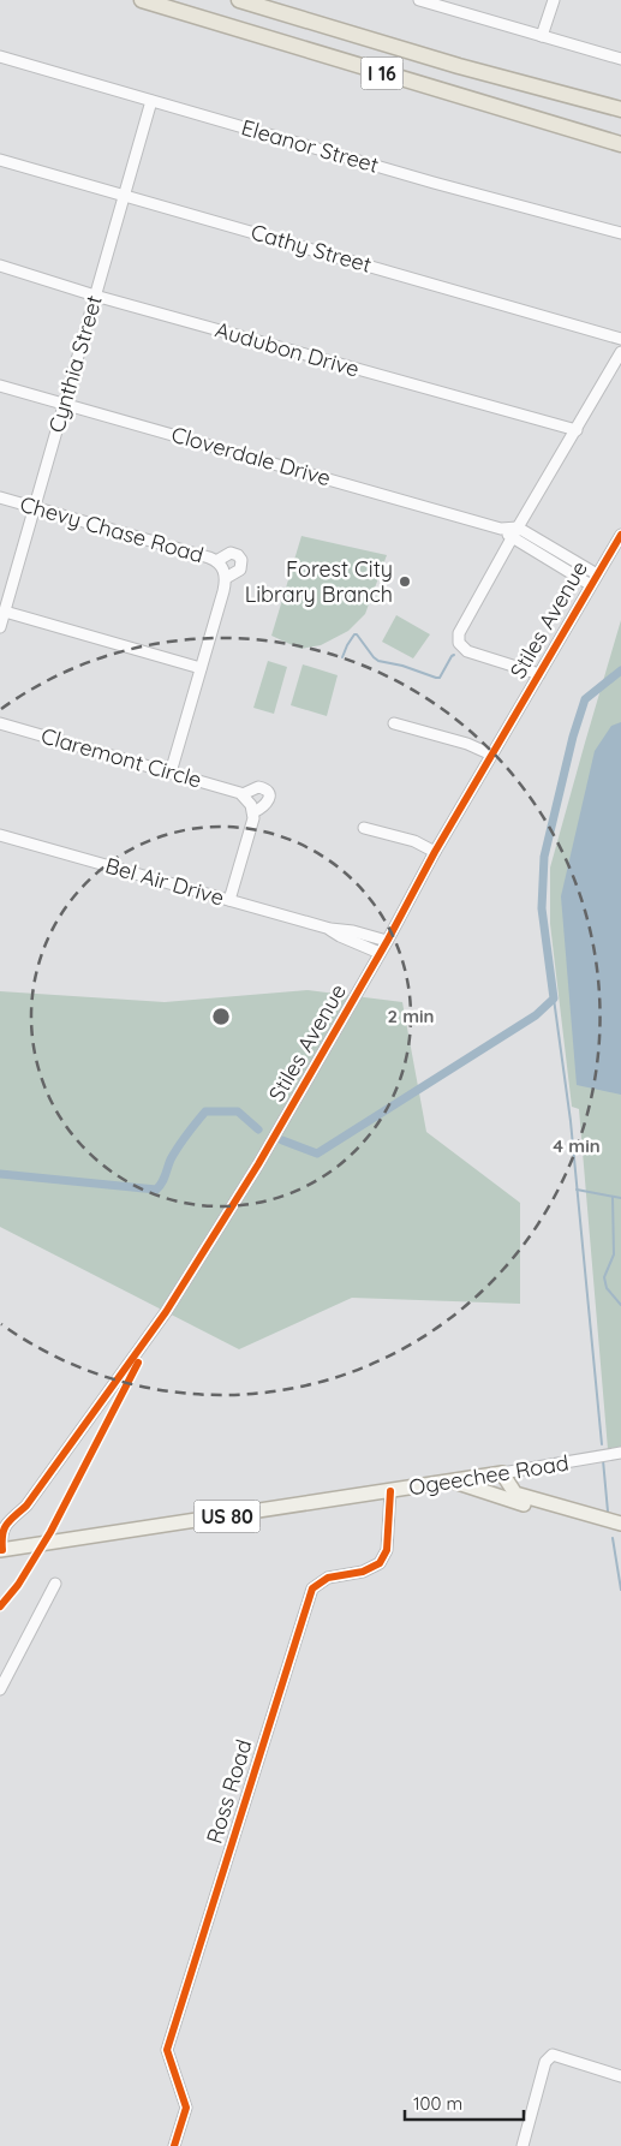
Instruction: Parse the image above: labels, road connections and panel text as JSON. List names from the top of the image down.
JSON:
{
  "streets": {
    "highway": ["I 16"],
    "main road": ["Ogeechee Road", "US 80"],
    "street": [
      "Eleanor Street",
      "Cathy Street",
      "Audubon Drive",
      "Cynthia Street",
      "Cloverdale Drive",
      "Chevy Chase Road",
      "Stiles Avenue",
      "Claremont Circle",
      "Bel Air Drive",
      "Ross Road"
    ]
  },
  "crossings": [
    ["Eleanor Street", "Cynthia Street"],
    ["Cathy Street", "Cynthia Street"],
    ["Audubon Drive", "Cynthia Street"],
    ["Cynthia Street", "Cloverdale Drive"],
    ["Cynthia Street", "Chevy Chase Road"],
    ["Cloverdale Drive", "Stiles Avenue"],
    ["Chevy Chase Road", "Claremont Circle"],
    ["Stiles Avenue", "Bel Air Drive"],
    ["Stiles Avenue", "Ogeechee Road"],
    ["Claremont Circle", "Bel Air Drive"],
    ["Ogeechee Road", "US 80"],
    ["Ogeechee Road", "Ross Road"]
  ],
  "places": ["Forest City Library Branch"],
  "scale_bar": "100 m",
  "rings": ["2 min", "4 min"]
}
